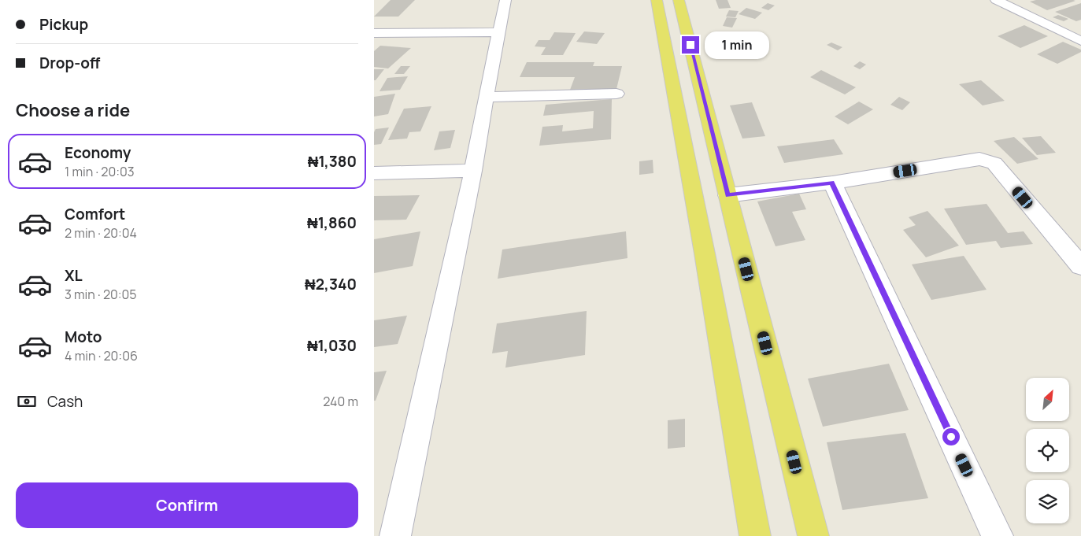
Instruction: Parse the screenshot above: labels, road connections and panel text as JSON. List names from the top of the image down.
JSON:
{
  "north": "top right",
  "page": {
    "banner": ["Pickup", "Drop-off"],
    "bubble": "1 min",
    "heading": "Choose a ride",
    "list": [
      {
        "name": "Economy",
        "note": "1 min · 20:03",
        "value": "₦1,380"
      },
      {
        "name": "Comfort",
        "note": "2 min · 20:04",
        "value": "₦1,860"
      },
      {
        "name": "XL",
        "note": "3 min · 20:05",
        "value": "₦2,340"
      },
      {
        "name": "Moto",
        "note": "4 min · 20:06",
        "value": "₦1,030"
      }
    ],
    "pay": ["Cash", "240 m"],
    "buttons": "Confirm"
  }
}
